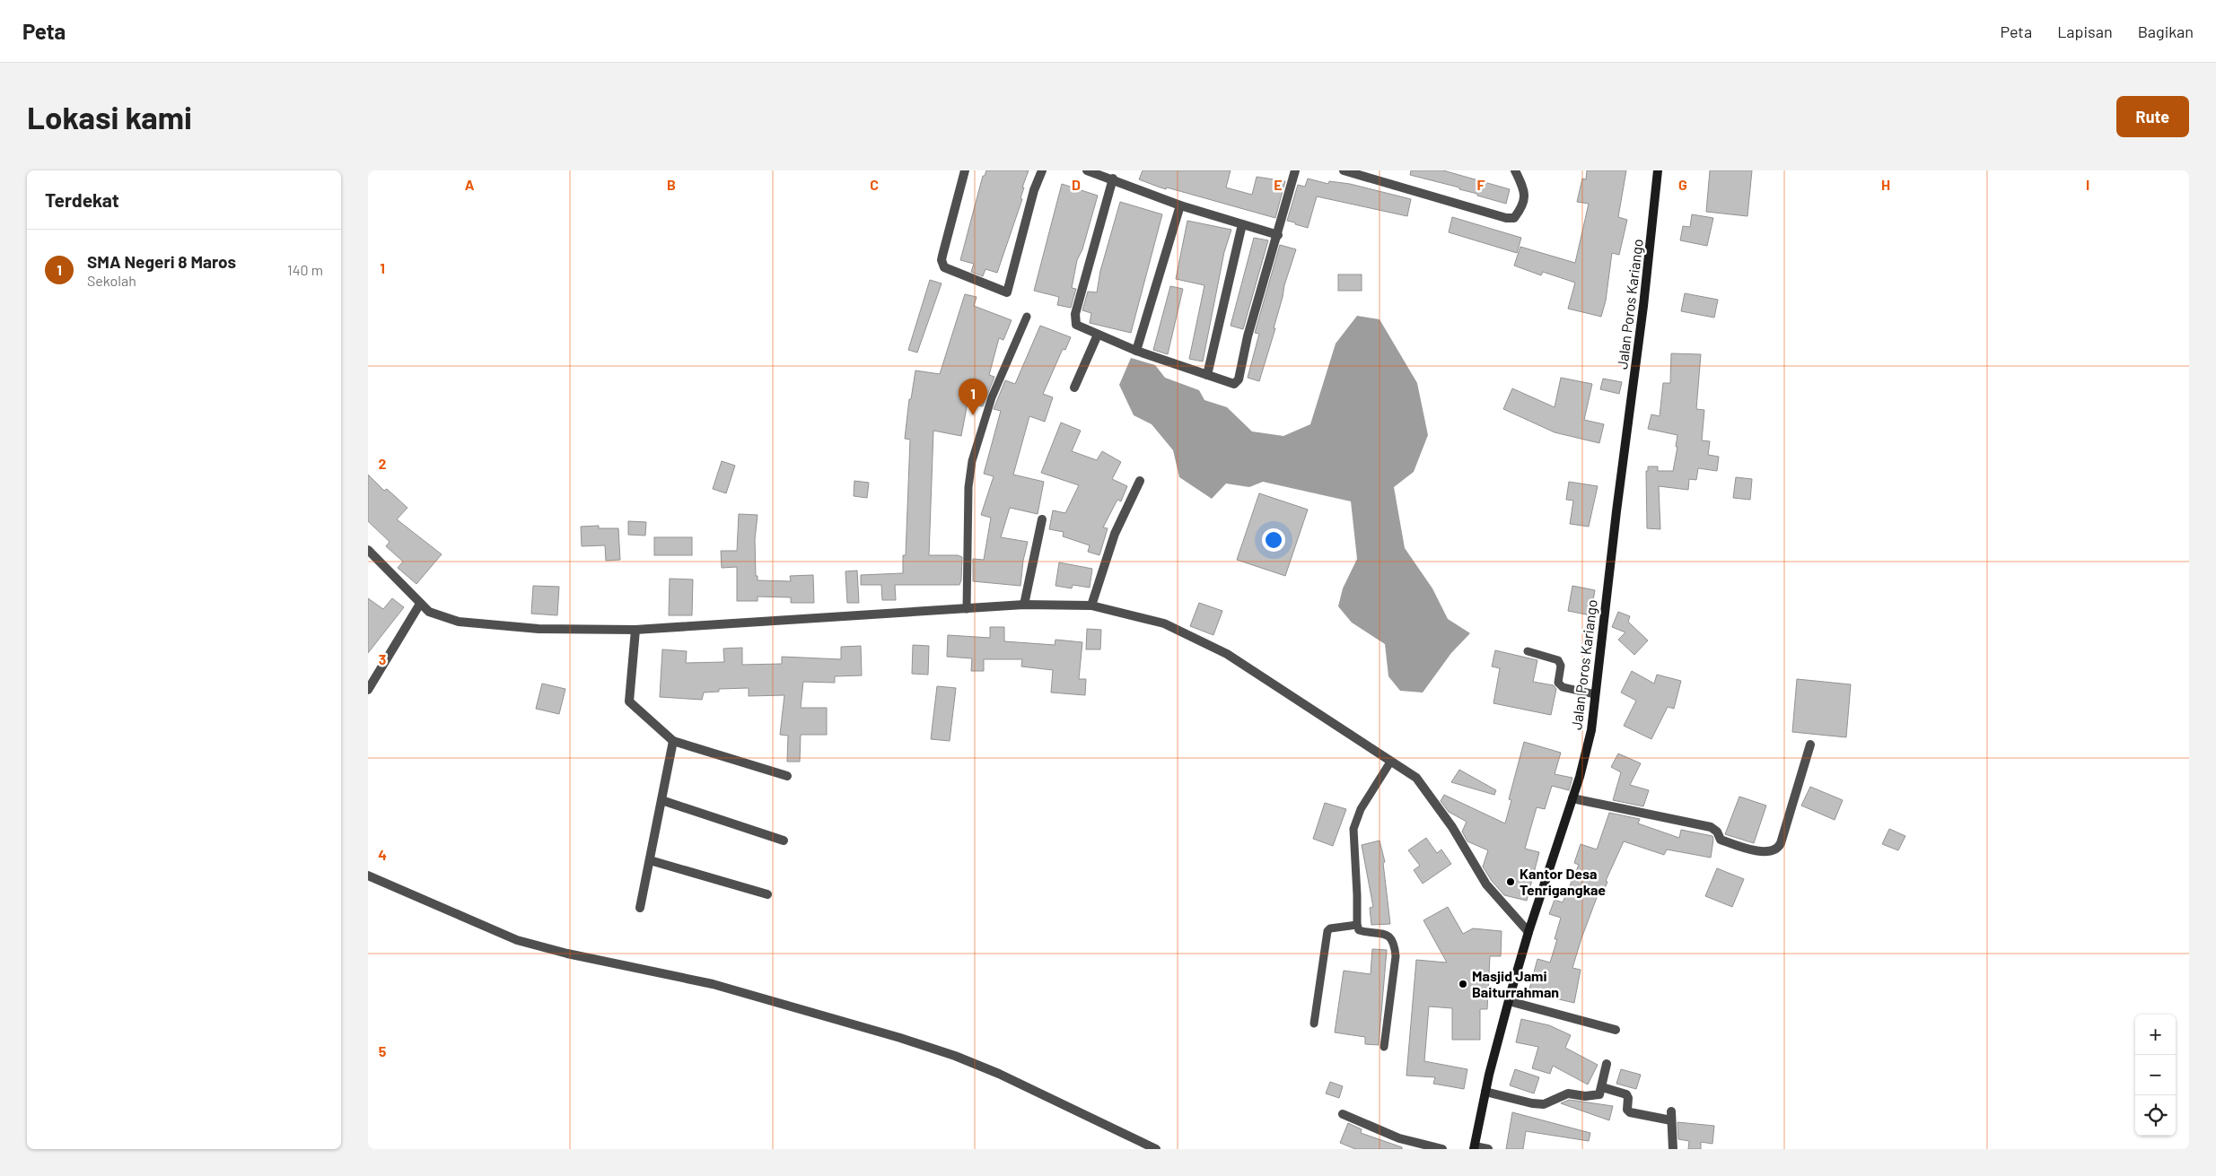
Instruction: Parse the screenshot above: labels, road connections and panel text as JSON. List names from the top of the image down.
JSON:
{
  "streets": {
    "main road": ["Jalan Poros Kariango"]
  },
  "places": ["Kantor Desa Tenrigangkae", "Masjid Jami Baiturrahman"],
  "page": {
    "header": "Peta",
    "nav": ["Peta", "Lapisan", "Bagikan"],
    "buttons": "Rute",
    "title": "Lokasi kami",
    "heading": "Terdekat",
    "list": [
      {
        "mark": "1",
        "name": "SMA Negeri 8 Maros",
        "note": "Sekolah",
        "value": "140 m"
      }
    ],
    "pins": "1",
    "map_buttons": ["+", "−"]
  },
  "grid": {
    "columns": [
      "A",
      "B",
      "C",
      "D",
      "E",
      "F",
      "G",
      "H",
      "I"
    ],
    "rows": [
      "1",
      "2",
      "3",
      "4",
      "5"
    ]
  }
}
